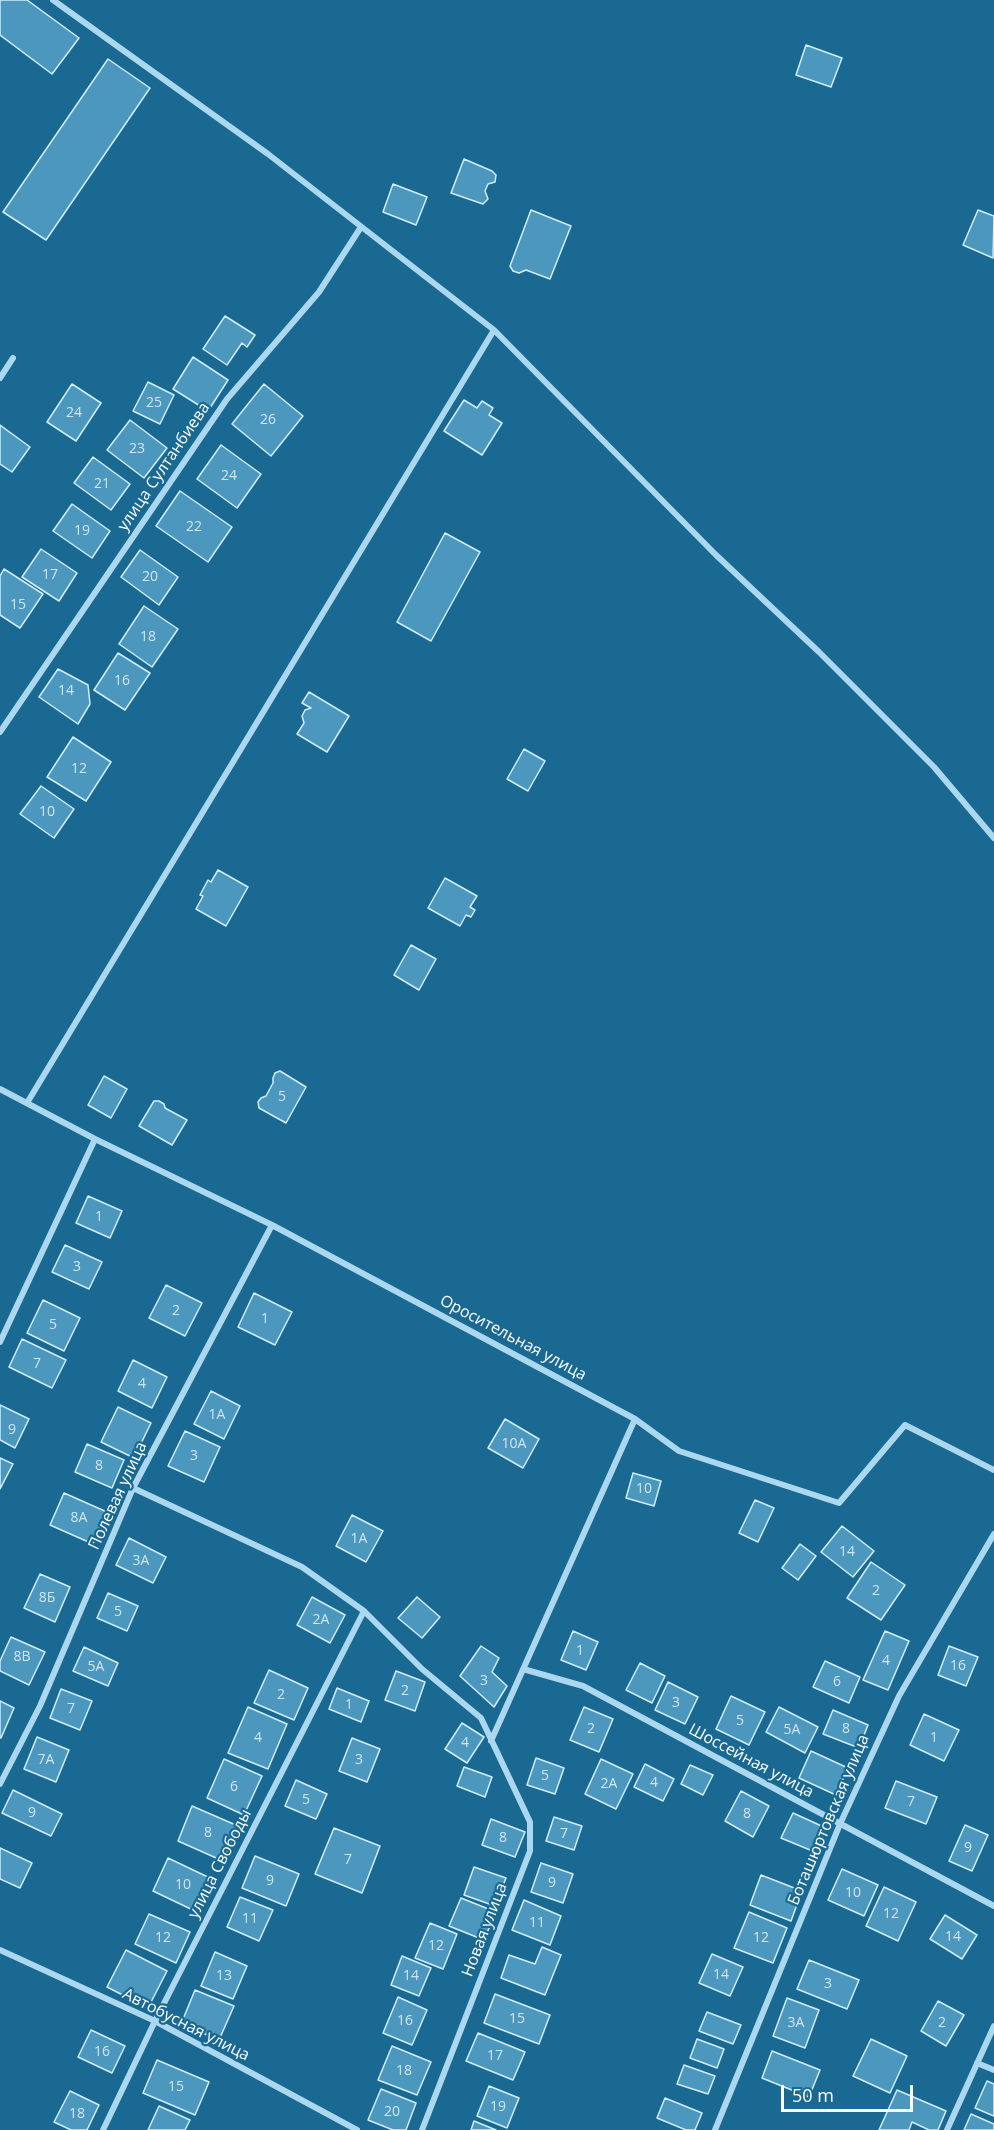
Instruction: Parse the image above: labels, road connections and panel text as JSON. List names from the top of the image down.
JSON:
{
  "streets": {
    "street": [
      "улица Султанбиева",
      "Оросительная улица",
      "Полевая улица",
      "Шоссейная улица",
      "Боташюртовская улица",
      "улица Свободы",
      "Новая улица",
      "Автобусная улица"
    ]
  },
  "crossings": [
    ["Оросительная улица", "Полевая улица"],
    ["Полевая улица", "Новая улица"],
    ["Шоссейная улица", "Боташюртовская улица"],
    ["улица Свободы", "Новая улица"],
    ["улица Свободы", "Автобусная улица"]
  ],
  "house_numbers": [
    "25",
    "24",
    "26",
    "23",
    "24",
    "21",
    "22",
    "19",
    "17",
    "20",
    "15",
    "18",
    "16",
    "14",
    "12",
    "10",
    "5",
    "1",
    "3",
    "2",
    "1",
    "5",
    "7",
    "4",
    "1А",
    "9",
    "10А",
    "3",
    "8",
    "10",
    "8А",
    "1А",
    "14",
    "3А",
    "2",
    "8Б",
    "5",
    "2А",
    "1",
    "8В",
    "4",
    "16",
    "5А",
    "3",
    "6",
    "2",
    "2",
    "3",
    "1",
    "7",
    "5",
    "2",
    "8",
    "5А",
    "4",
    "1",
    "4",
    "7А",
    "3",
    "5",
    "4",
    "2А",
    "6",
    "5",
    "7",
    "9",
    "8",
    "8",
    "7",
    "8",
    "9",
    "7",
    "9",
    "9",
    "10",
    "10",
    "12",
    "11",
    "11",
    "14",
    "12",
    "12",
    "12",
    "14",
    "13",
    "14",
    "3",
    "15",
    "16",
    "3А",
    "2",
    "16",
    "17",
    "18",
    "15",
    "19",
    "20",
    "18"
  ],
  "scale_bar": "50 m"
}
